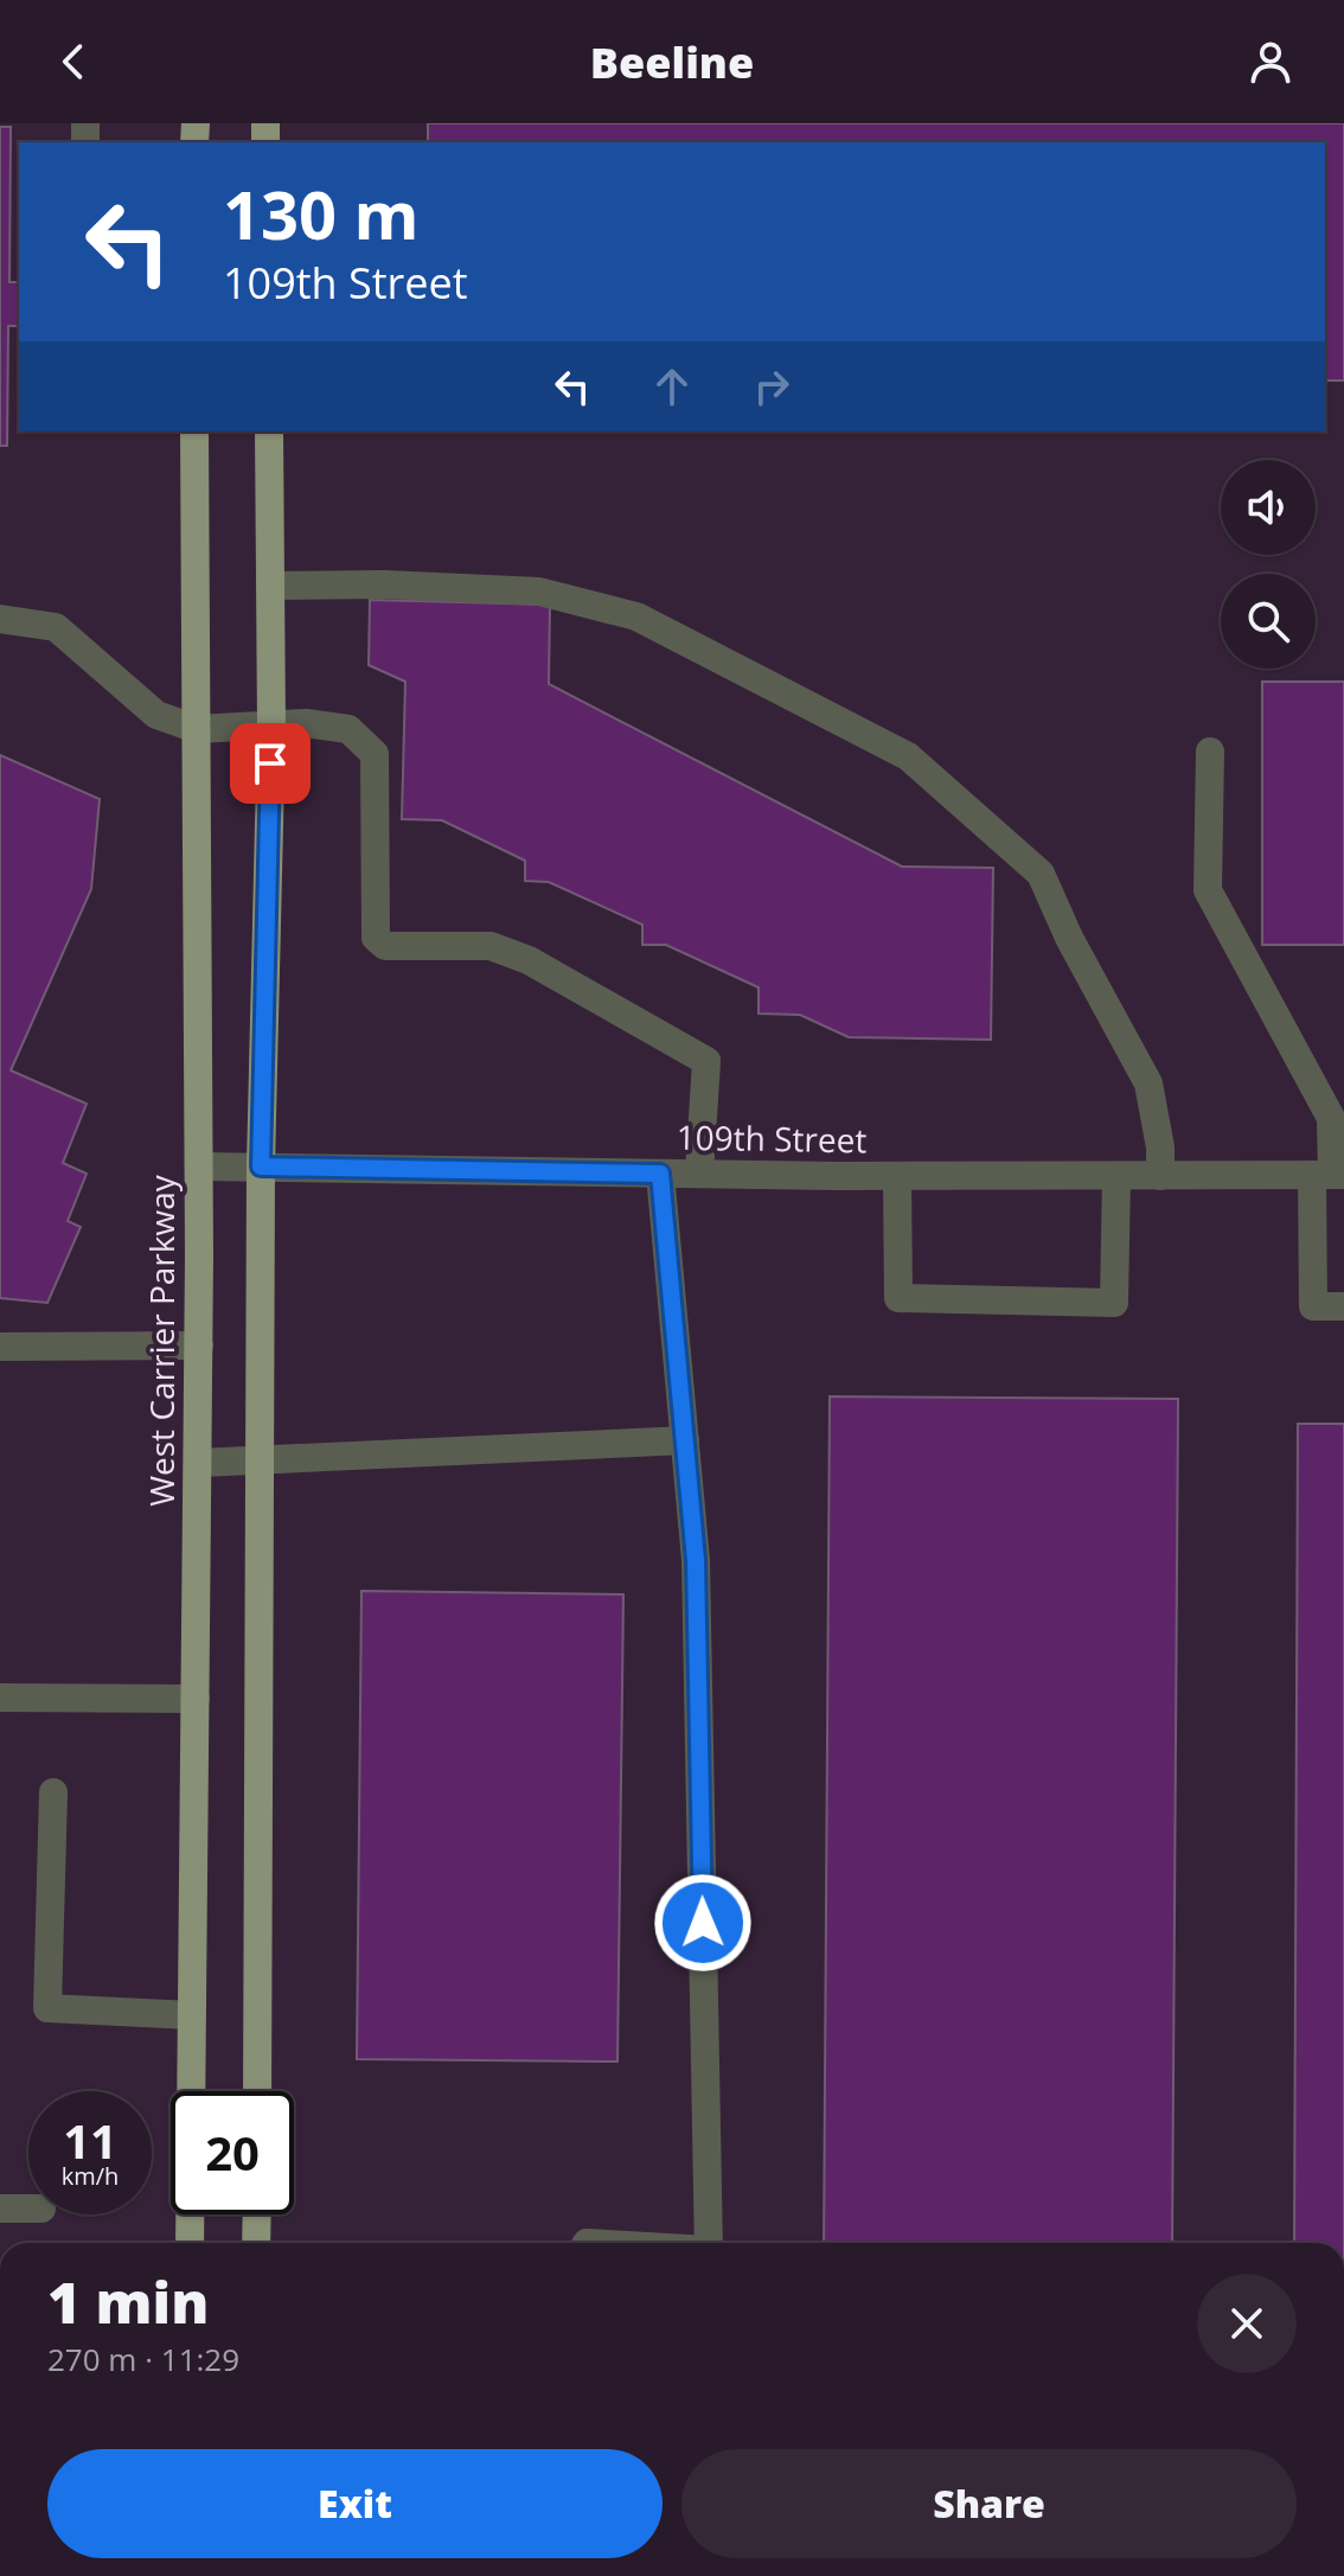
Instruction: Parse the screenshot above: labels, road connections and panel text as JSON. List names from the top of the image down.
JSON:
{
  "streets": {
    "main road": ["West Carrier Parkway"],
    "street": ["109th Street"]
  },
  "crossings": [
    ["109th Street", "West Carrier Parkway"]
  ],
  "page": {
    "header": "Beeline",
    "turn": ["130 m", "109th Street"],
    "speed": "11 km/h",
    "limit": "20",
    "heading": ["1 min", "270 m · 11:29"],
    "buttons": ["Exit", "Share"]
  }
}
